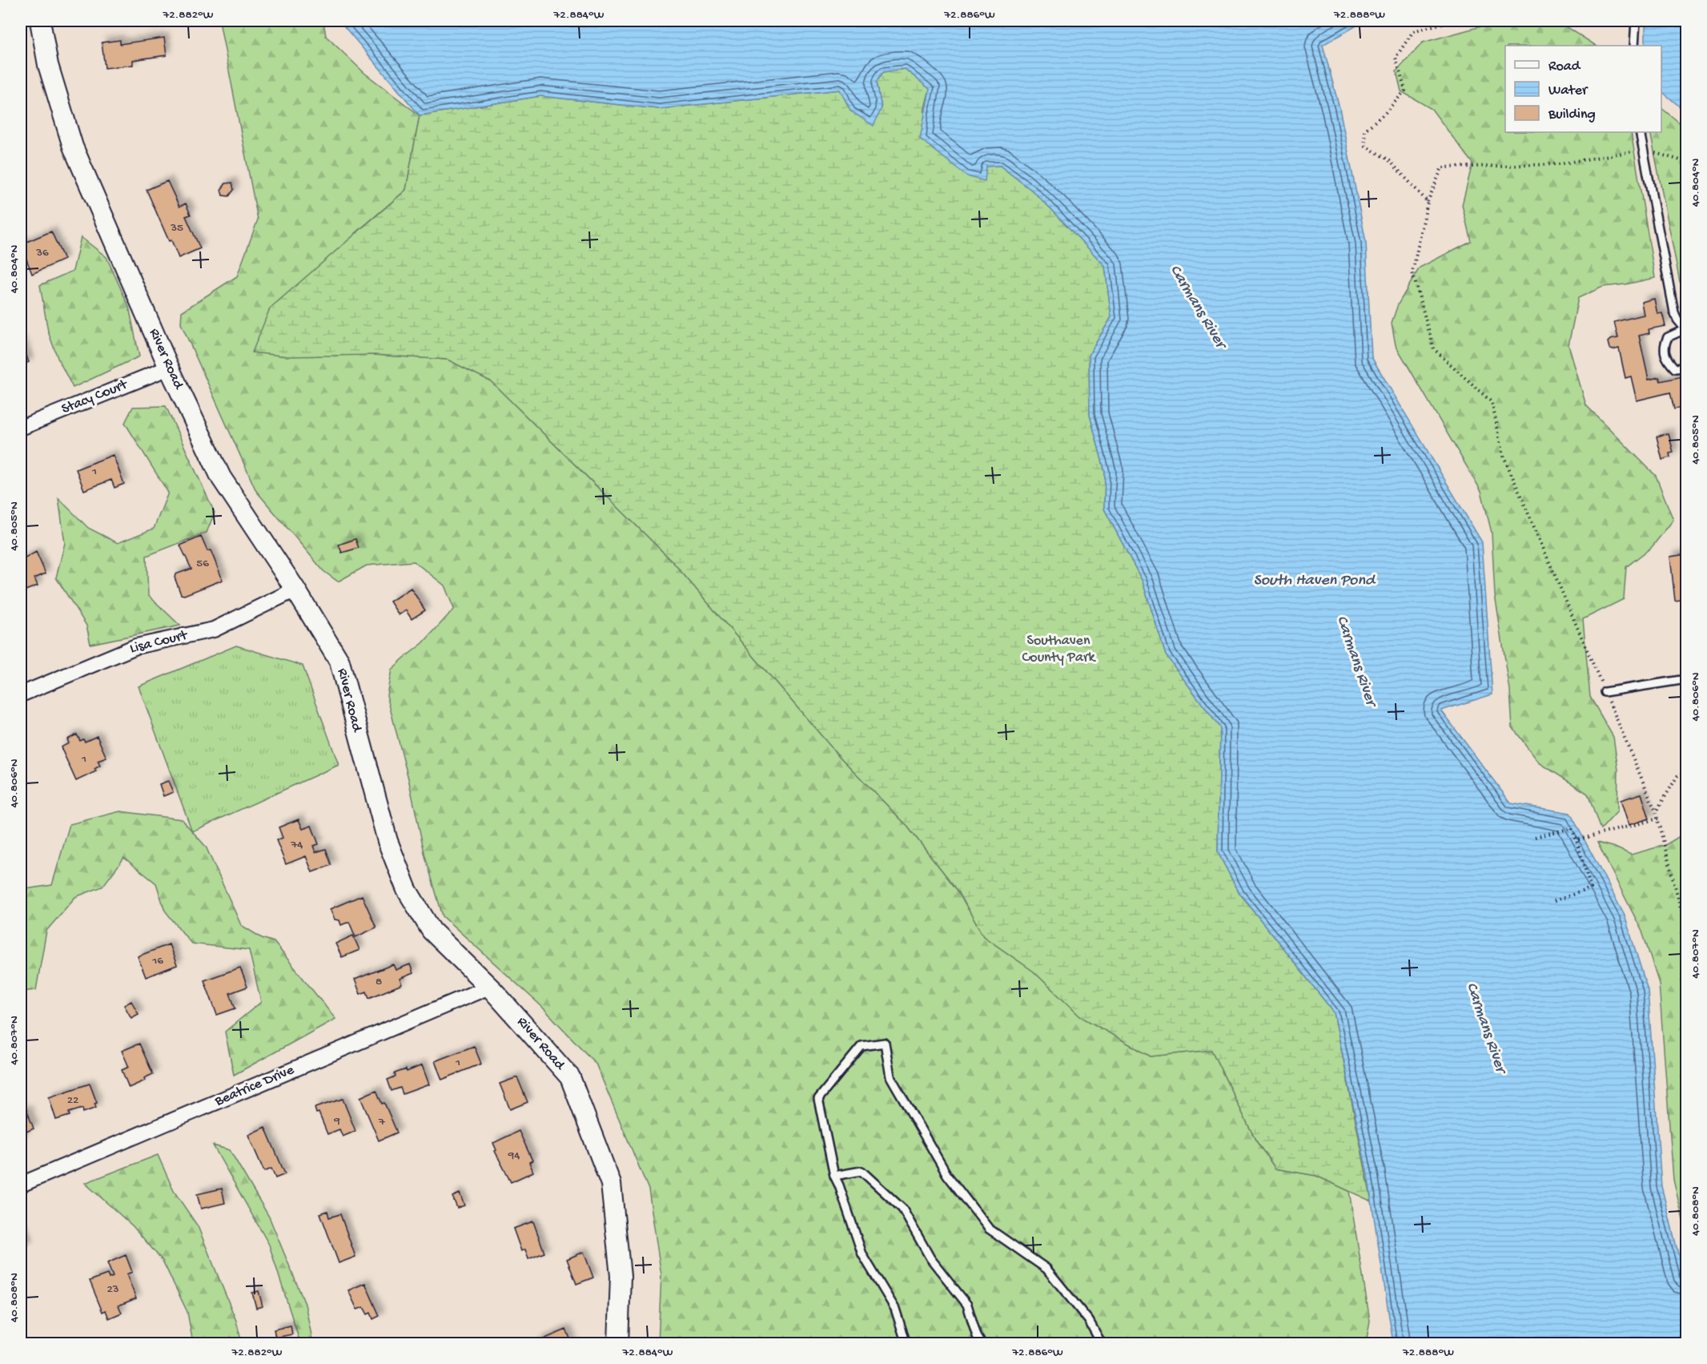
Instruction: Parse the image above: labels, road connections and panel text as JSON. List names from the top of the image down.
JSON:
{
  "streets": {
    "street": [
      "River Road",
      "Stacy Court",
      "Lisa Court",
      "Beatrice Drive"
    ]
  },
  "crossings": [
    ["River Road", "Stacy Court"],
    ["River Road", "Lisa Court"],
    ["River Road", "Beatrice Drive"]
  ],
  "water": ["Carmans River", "South Haven Pond"],
  "parks": ["Southaven County Park"],
  "house_numbers": [
    "35",
    "36",
    "1",
    "56",
    "1",
    "74",
    "16",
    "8",
    "1",
    "22",
    "9",
    "7",
    "94",
    "23"
  ],
  "legend": ["Road", "Water", "Building"],
  "coordinates": [
    "72.882°W",
    "72.884°W",
    "72.886°W",
    "72.888°W",
    "40.804°N",
    "40.805°N",
    "40.806°N",
    "40.807°N",
    "40.808°N"
  ]
}
